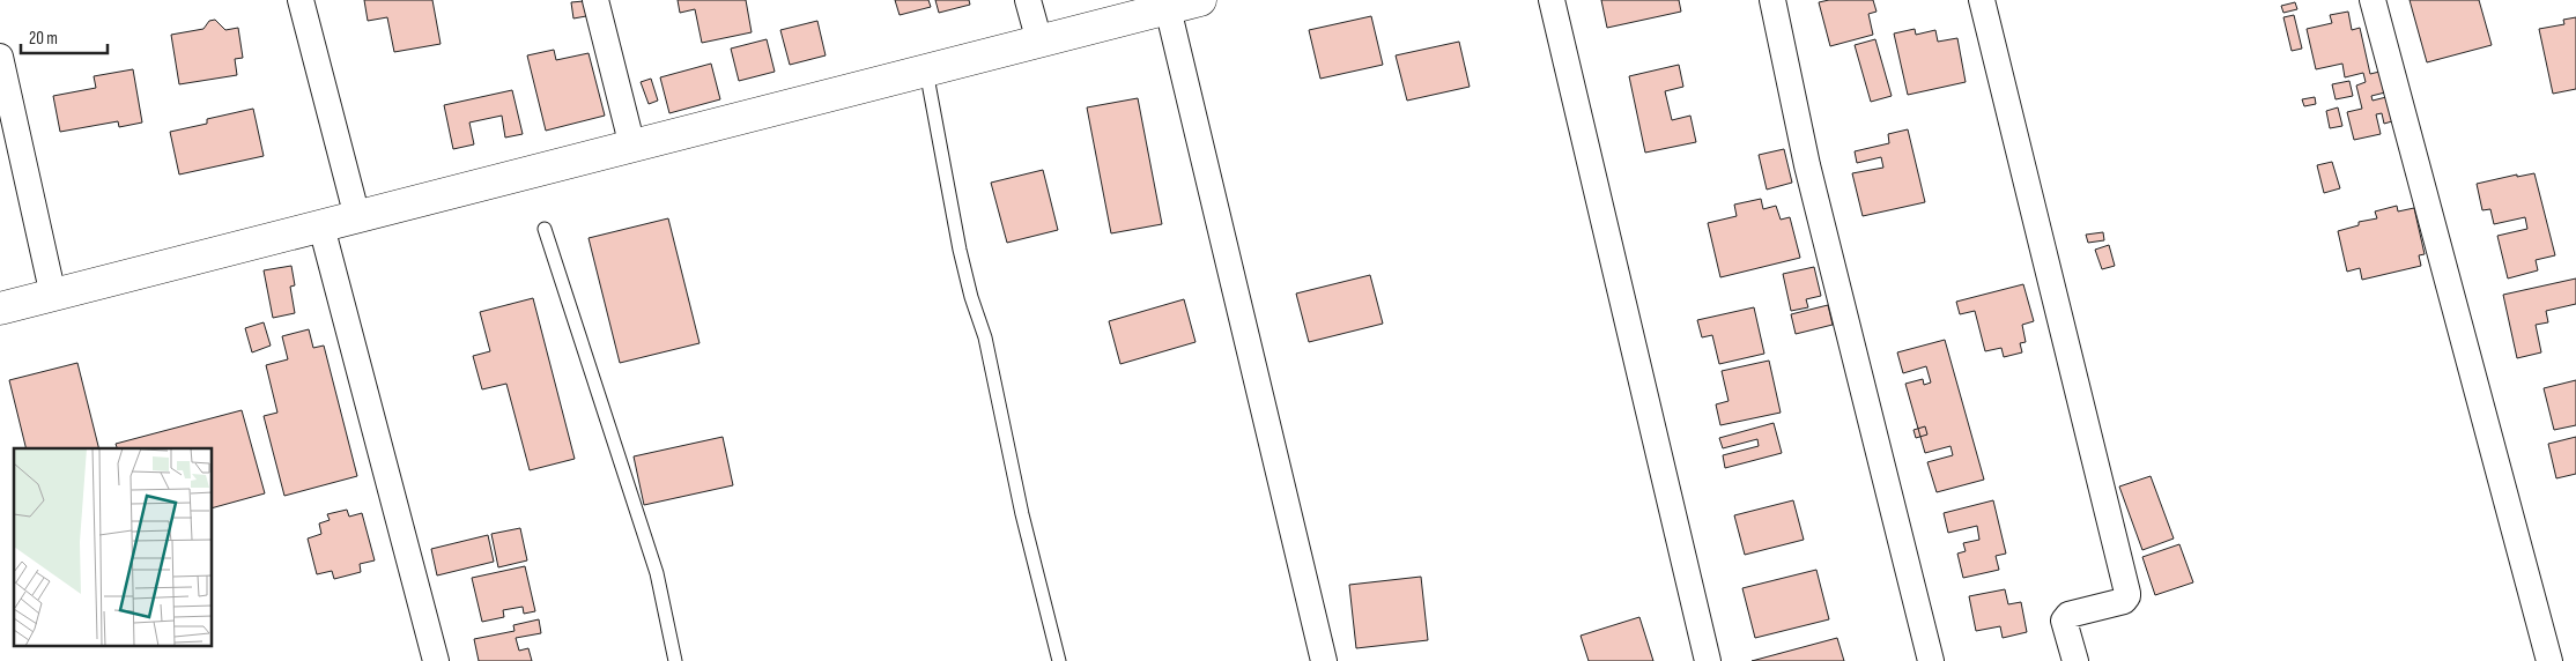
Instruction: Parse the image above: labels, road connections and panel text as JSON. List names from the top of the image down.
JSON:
{
  "scale_bar": "20 m"
}
